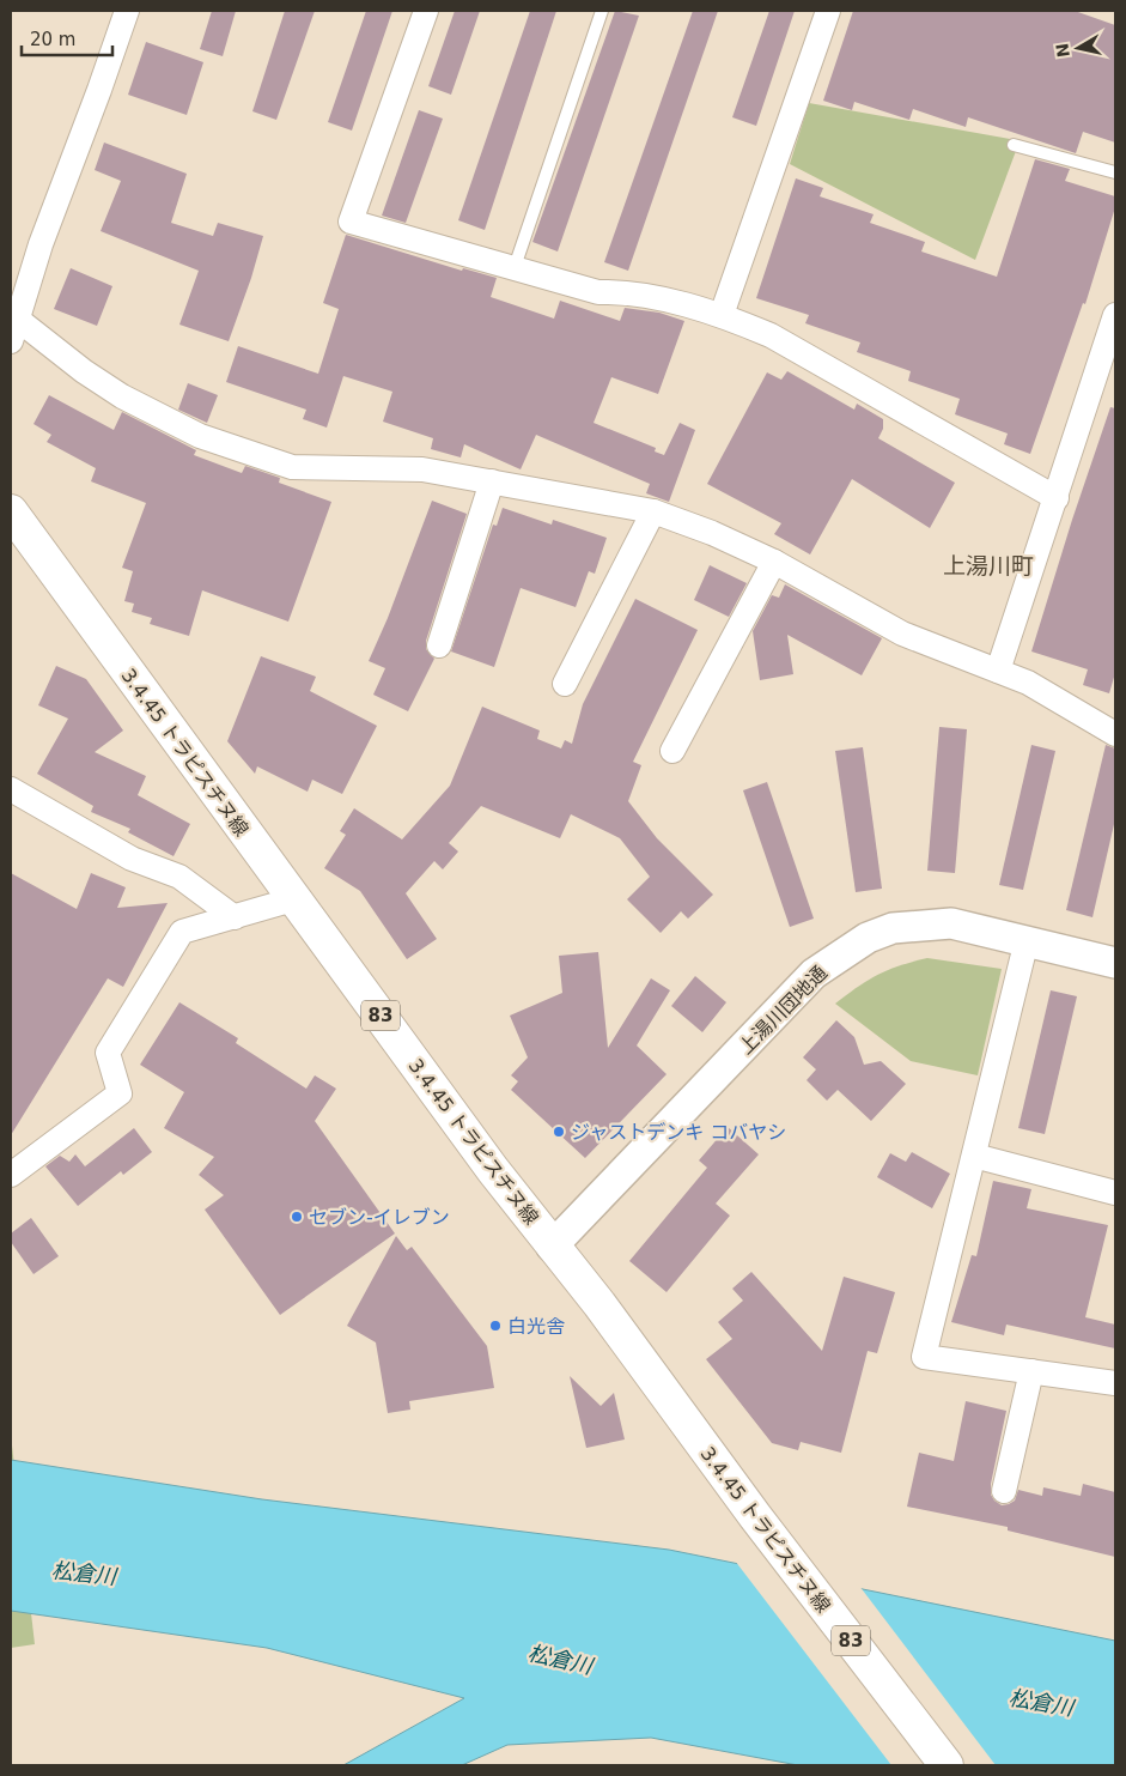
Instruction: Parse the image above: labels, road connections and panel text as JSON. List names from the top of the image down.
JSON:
{
  "streets": {
    "main road": ["3.4.45 トラピスチヌ線", "83"],
    "street": ["上湯川団地通"]
  },
  "crossings": [
    ["3.4.45 トラピスチヌ線", "上湯川団地通"]
  ],
  "districts": ["上湯川町"],
  "water": ["松倉川"],
  "places": ["ジャストデンキ コバヤシ", "セブン-イレブン", "白光舎"],
  "scale_bar": "20 m",
  "north": "left"
}
